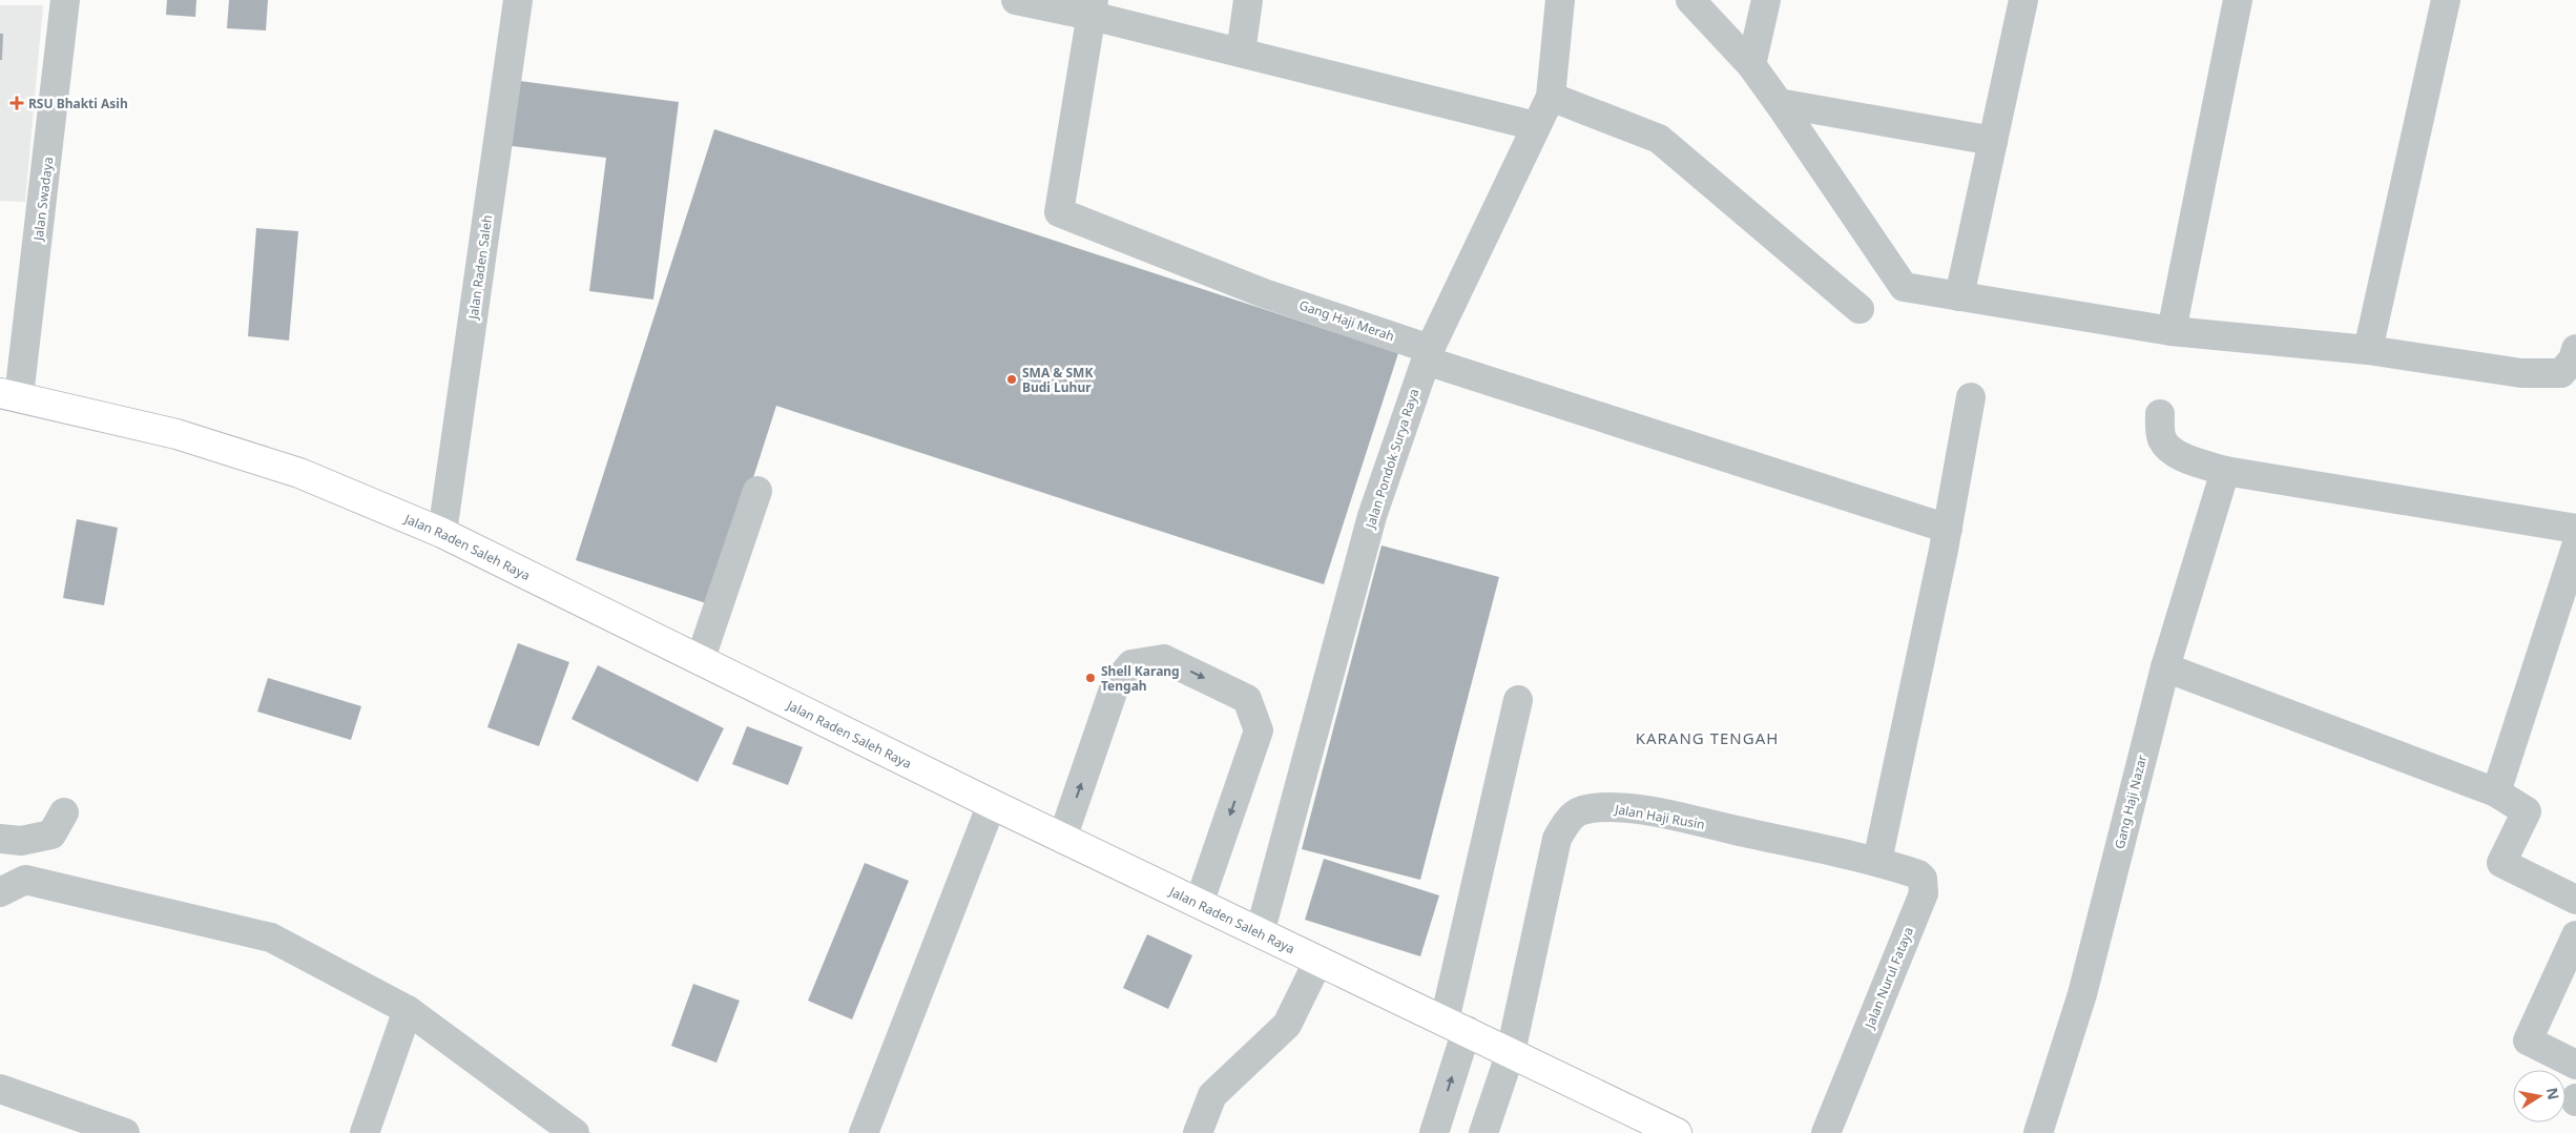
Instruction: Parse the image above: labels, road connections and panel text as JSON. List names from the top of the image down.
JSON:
{
  "streets": {
    "main road": ["Jalan Raden Saleh Raya"],
    "street": [
      "Jalan Swadaya",
      "Jalan Raden Saleh",
      "Gang Haji Merah",
      "Jalan Pondok Surya Raya",
      "Gang Haji Nazar",
      "Jalan Haji Rusin",
      "Jalan Nurul Fataya"
    ]
  },
  "crossings": [
    ["Jalan Swadaya", "Jalan Raden Saleh Raya"],
    ["Jalan Raden Saleh", "Jalan Raden Saleh Raya"],
    ["Gang Haji Merah", "Jalan Pondok Surya Raya"],
    ["Jalan Pondok Surya Raya", "Jalan Raden Saleh Raya"],
    ["Jalan Raden Saleh Raya", "Jalan Haji Rusin"],
    ["Jalan Haji Rusin", "Jalan Nurul Fataya"]
  ],
  "districts": ["KARANG TENGAH"],
  "places": {
    "health": ["RSU Bhakti Asih"],
    "other": ["SMA & SMK Budi Luhur", "Shell Karang Tengah"]
  },
  "north": "right"
}
